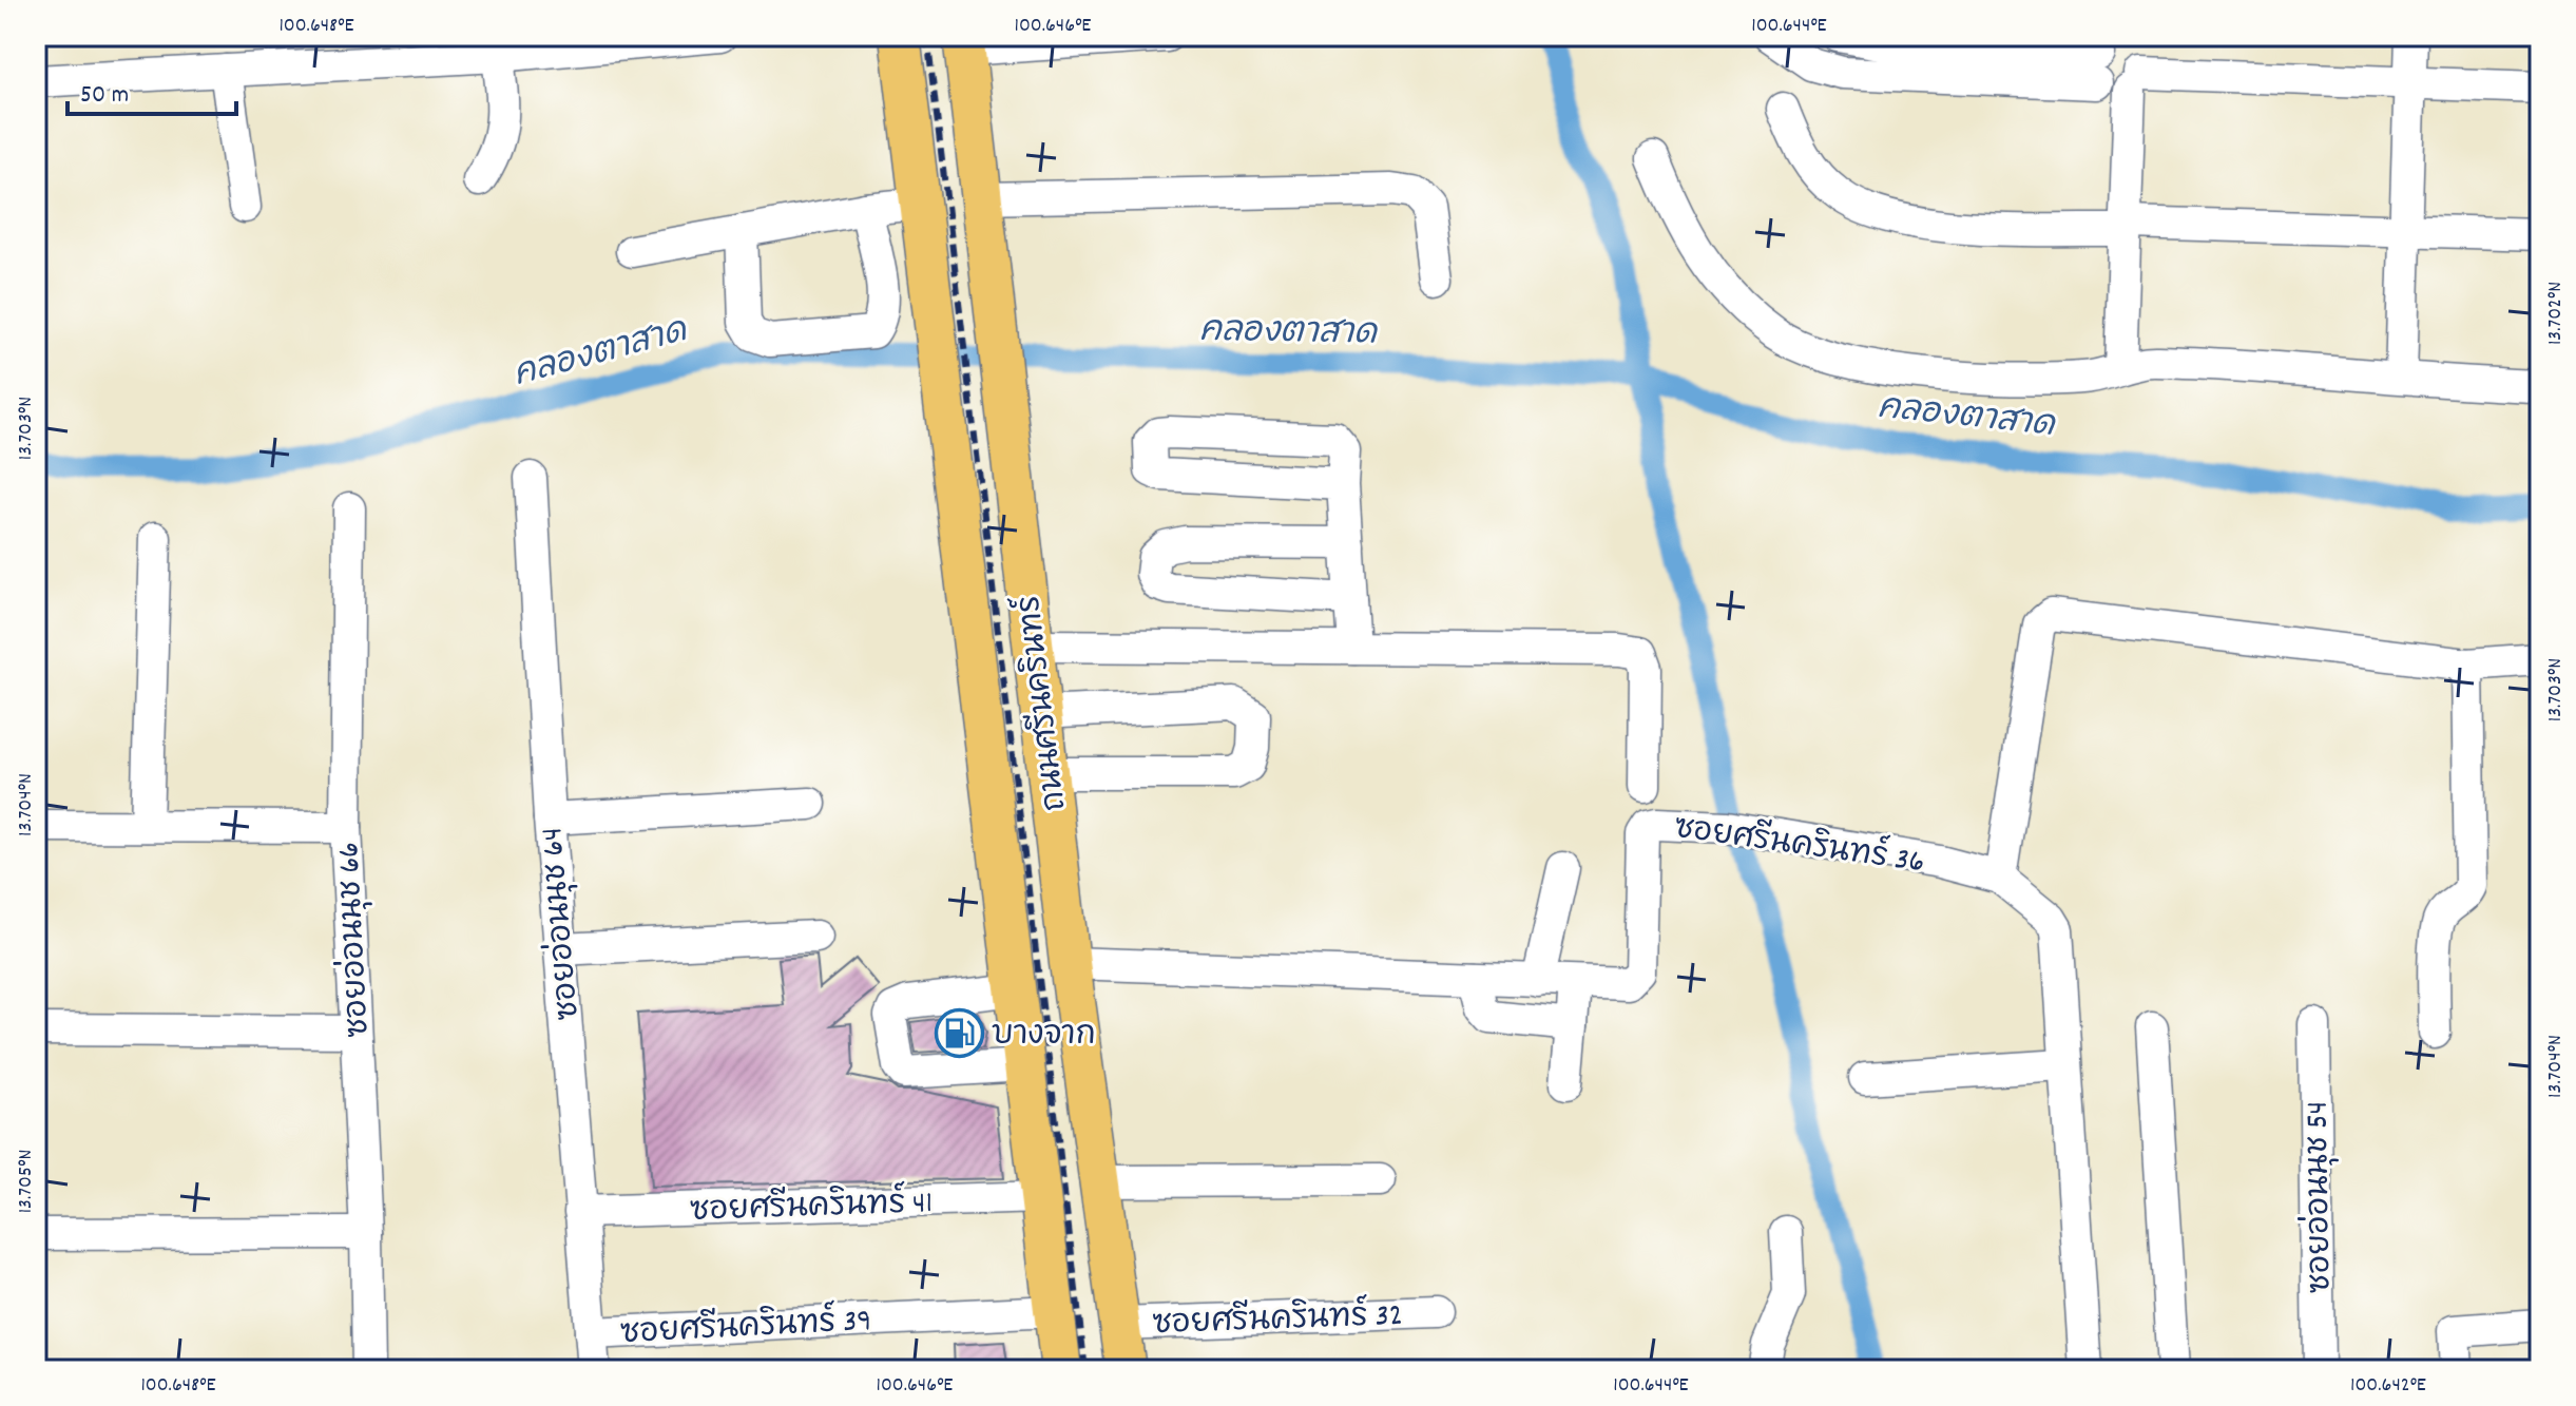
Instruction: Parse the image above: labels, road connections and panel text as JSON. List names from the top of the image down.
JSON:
{
  "streets": {
    "main road": ["ถนนศรีนครินทร์"],
    "street": [
      "ซอยศรีนครินทร์ 36",
      "ซอยอ่อนนุช 64",
      "ซอยอ่อนนุช 66",
      "ซอยอ่อนนุช 54",
      "ซอยศรีนครินทร์ 41",
      "ซอยศรีนครินทร์ 32",
      "ซอยศรีนครินทร์ 39"
    ]
  },
  "crossings": [
    ["ถนนศรีนครินทร์", "ซอยศรีนครินทร์ 36"],
    ["ถนนศรีนครินทร์", "ซอยศรีนครินทร์ 41"],
    ["ถนนศรีนครินทร์", "ซอยศรีนครินทร์ 32"],
    ["ถนนศรีนครินทร์", "ซอยศรีนครินทร์ 39"],
    ["ซอยอ่อนนุช 64", "ซอยศรีนครินทร์ 41"],
    ["ซอยอ่อนนุช 64", "ซอยศรีนครินทร์ 39"]
  ],
  "water": ["คลองตาสาด"],
  "places": {
    "fuel station": ["บางจาก"]
  },
  "scale_bar": "50 m",
  "coordinates": [
    "100.648°E",
    "100.646°E",
    "100.644°E",
    "13.702°N",
    "13.703°N",
    "13.704°N",
    "13.705°N",
    "100.642°E"
  ]
}
